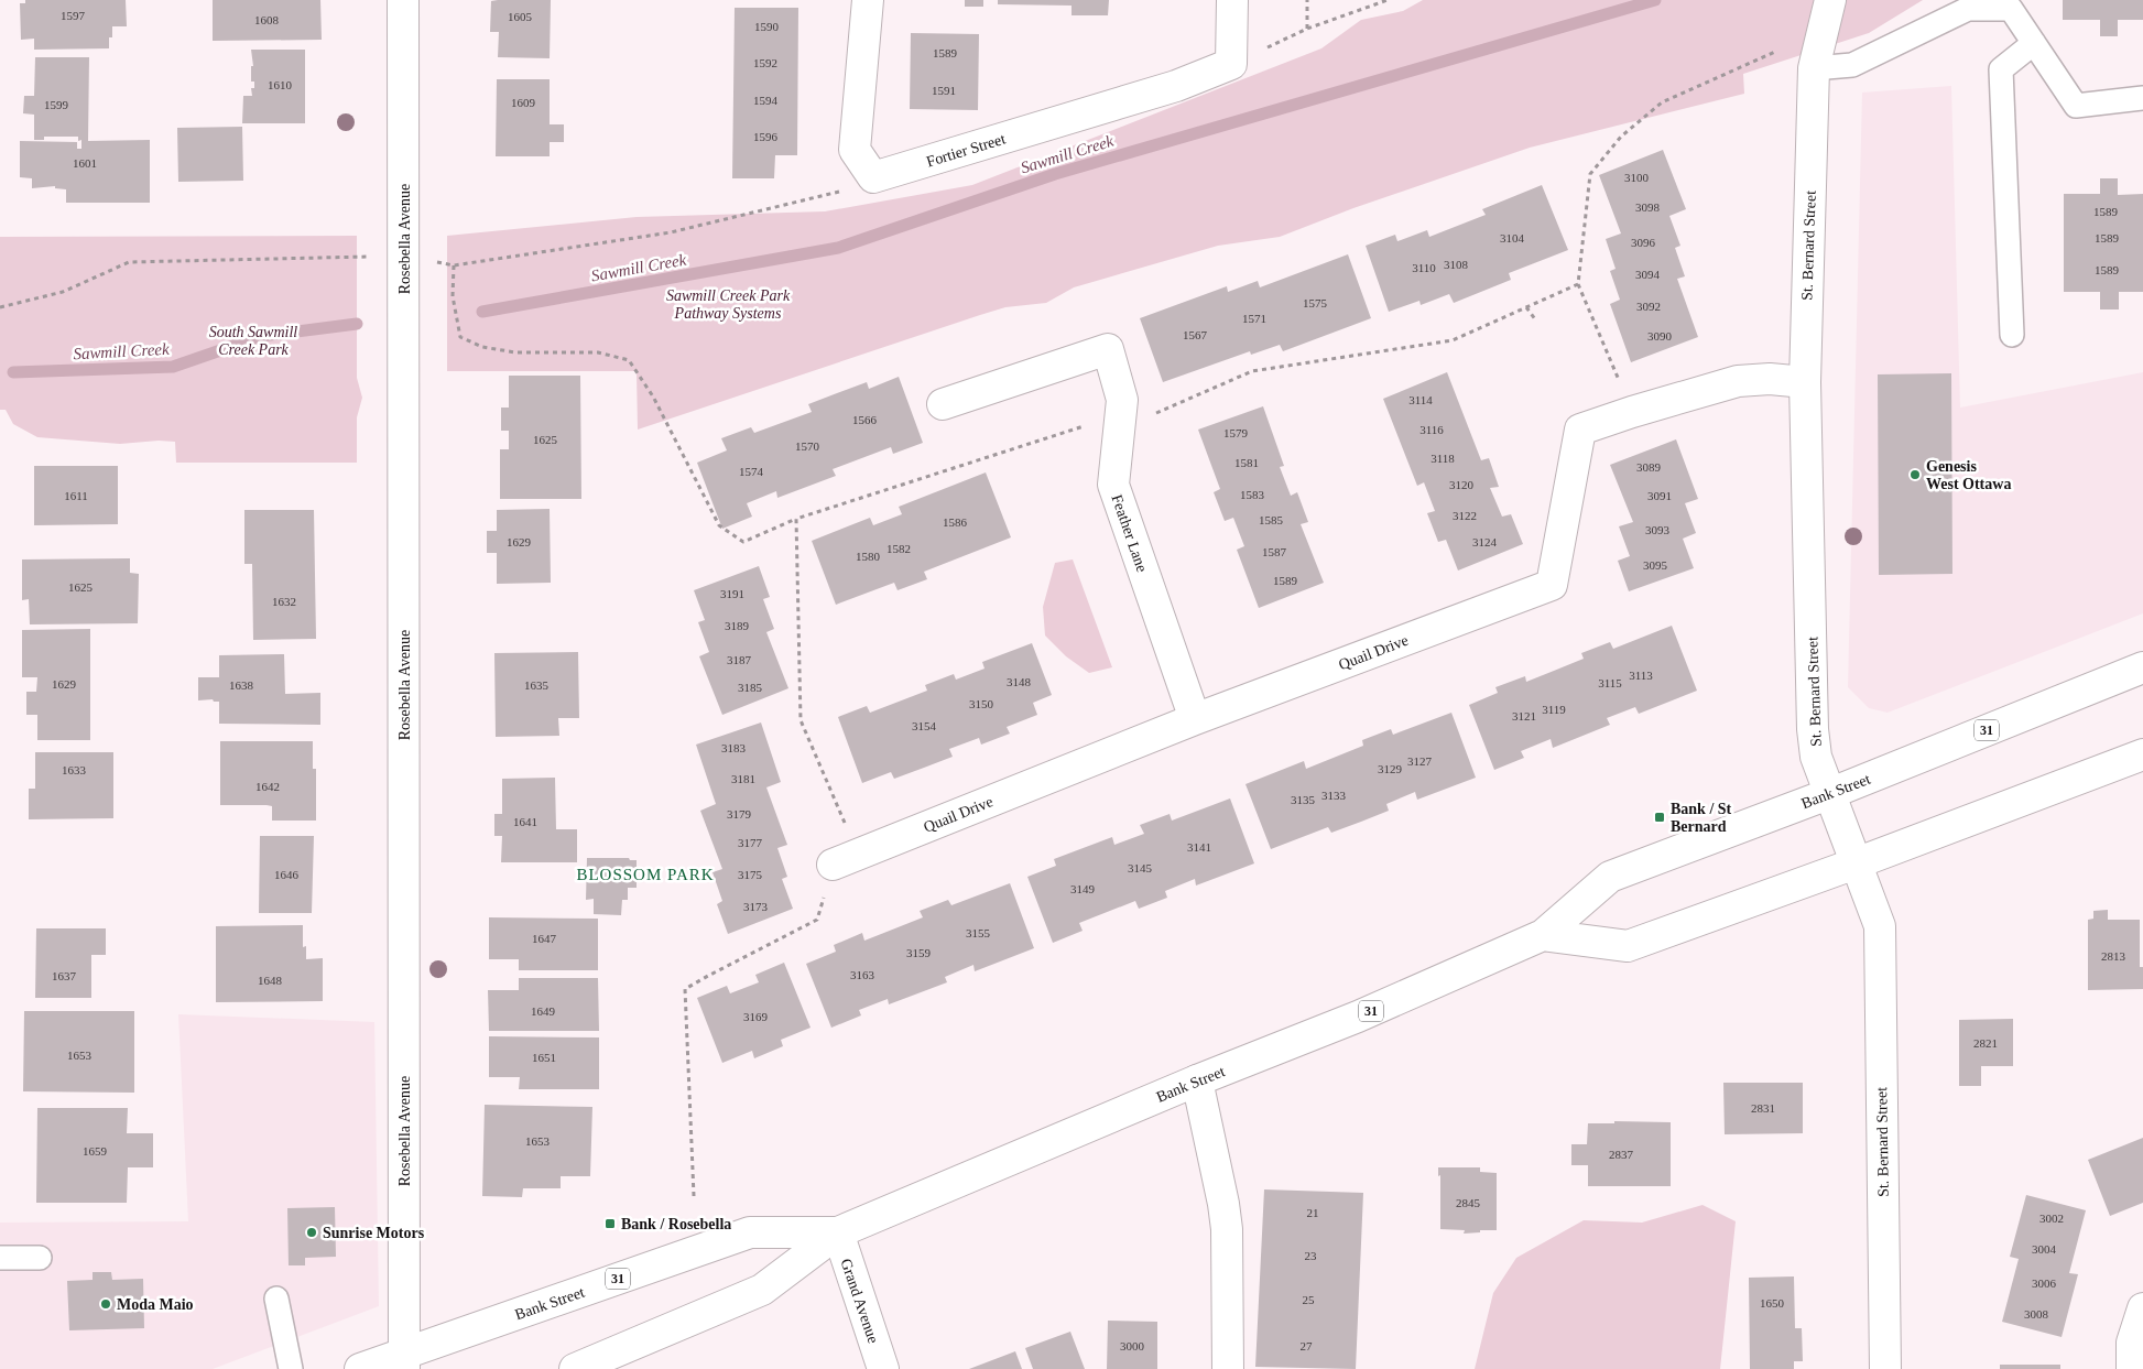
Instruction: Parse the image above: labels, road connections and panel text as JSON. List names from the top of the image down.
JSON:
{
  "streets": {
    "street": [
      "Fortier Street",
      "Rosebella Avenue",
      "St. Bernard Street",
      "Feather Lane",
      "Quail Drive",
      "31",
      "Bank Street",
      "Grand Avenue"
    ]
  },
  "crossings": [
    ["Rosebella Avenue", "Bank Street"],
    ["St. Bernard Street", "Quail Drive"],
    ["St. Bernard Street", "Bank Street"],
    ["Feather Lane", "Quail Drive"],
    ["Bank Street", "Grand Avenue"]
  ],
  "districts": ["BLOSSOM PARK"],
  "water": ["Sawmill Creek"],
  "parks": ["Sawmill Creek Park Pathway Systems", "South Sawmill Creek Park"],
  "places": {
    "other": ["Genesis West Ottawa", "Sunrise Motors", "Moda Maio"],
    "transit": ["Bank / St Bernard", "Bank / Rosebella"]
  },
  "house_numbers": [
    "1597",
    "1605",
    "1608",
    "1590",
    "1589",
    "1592",
    "1610",
    "1591",
    "1594",
    "1609",
    "1599",
    "1596",
    "1601",
    "3100",
    "3098",
    "1589",
    "3104",
    "1589",
    "3096",
    "3108",
    "3110",
    "1589",
    "3094",
    "1575",
    "3092",
    "1571",
    "1567",
    "3090",
    "3114",
    "1566",
    "3116",
    "1579",
    "1625",
    "1570",
    "3118",
    "1581",
    "3089",
    "1574",
    "3120",
    "1583",
    "1611",
    "3091",
    "3122",
    "1585",
    "1586",
    "3093",
    "1629",
    "3124",
    "1582",
    "1587",
    "1580",
    "3095",
    "1589",
    "1625",
    "3191",
    "1632",
    "3189",
    "3187",
    "3113",
    "3148",
    "3115",
    "1629",
    "1638",
    "1635",
    "3185",
    "3150",
    "3119",
    "3121",
    "3154",
    "3183",
    "3127",
    "3129",
    "1633",
    "3181",
    "1642",
    "3133",
    "3135",
    "3179",
    "1641",
    "3177",
    "3141",
    "3145",
    "1646",
    "3175",
    "3149",
    "3173",
    "3155",
    "1647",
    "3159",
    "2813",
    "3163",
    "1637",
    "1648",
    "1649",
    "3169",
    "2821",
    "1653",
    "1651",
    "2831",
    "1653",
    "1659",
    "2837",
    "2845",
    "21",
    "3002",
    "3004",
    "23",
    "3006",
    "25",
    "1650",
    "3008",
    "3000",
    "27"
  ]
}
